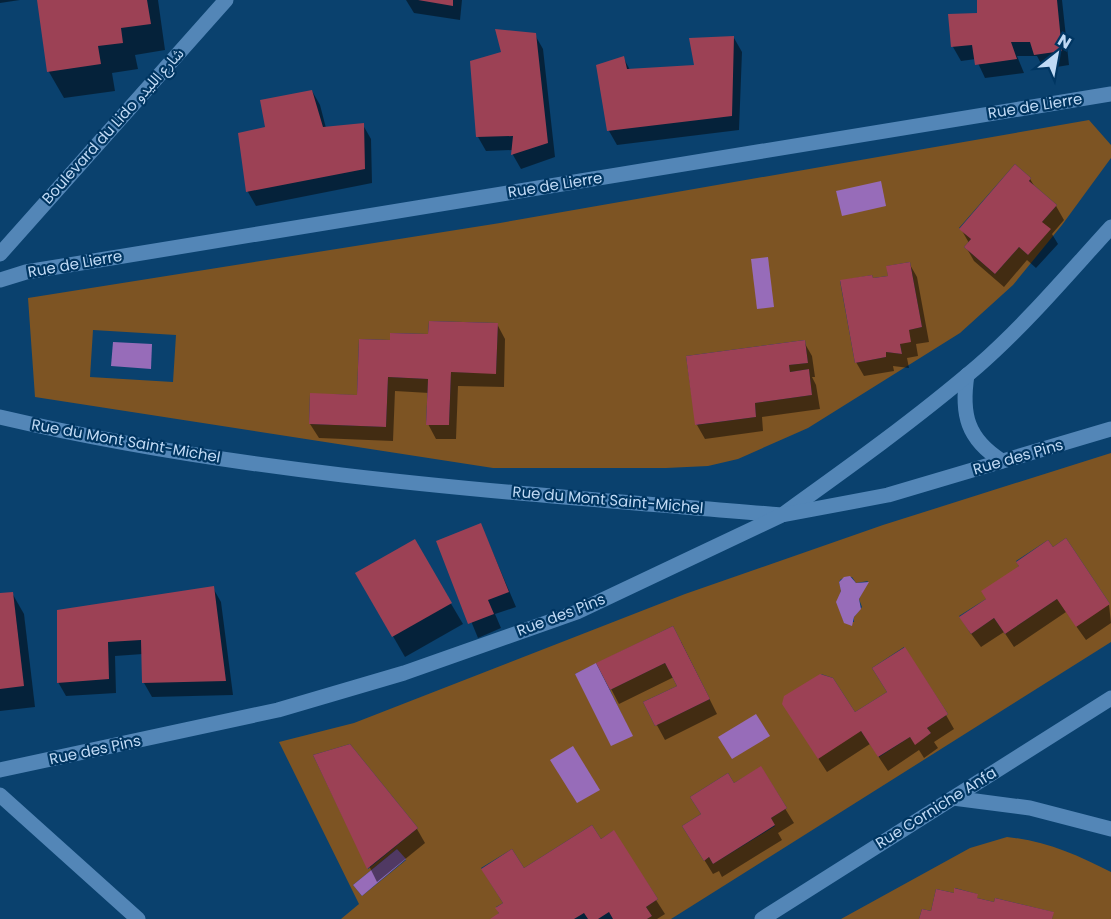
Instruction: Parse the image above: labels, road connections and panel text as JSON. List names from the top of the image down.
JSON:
{
  "streets": {
    "street": [
      "Rue de Lierre",
      "Boulevard du Lido شارع الليدو",
      "Rue du Mont Saint-Michel",
      "Rue des Pins",
      "Rue Corniche Anfa"
    ]
  },
  "crossings": [
    ["Rue du Mont Saint-Michel", "Rue des Pins"]
  ],
  "north": "top right"
}
